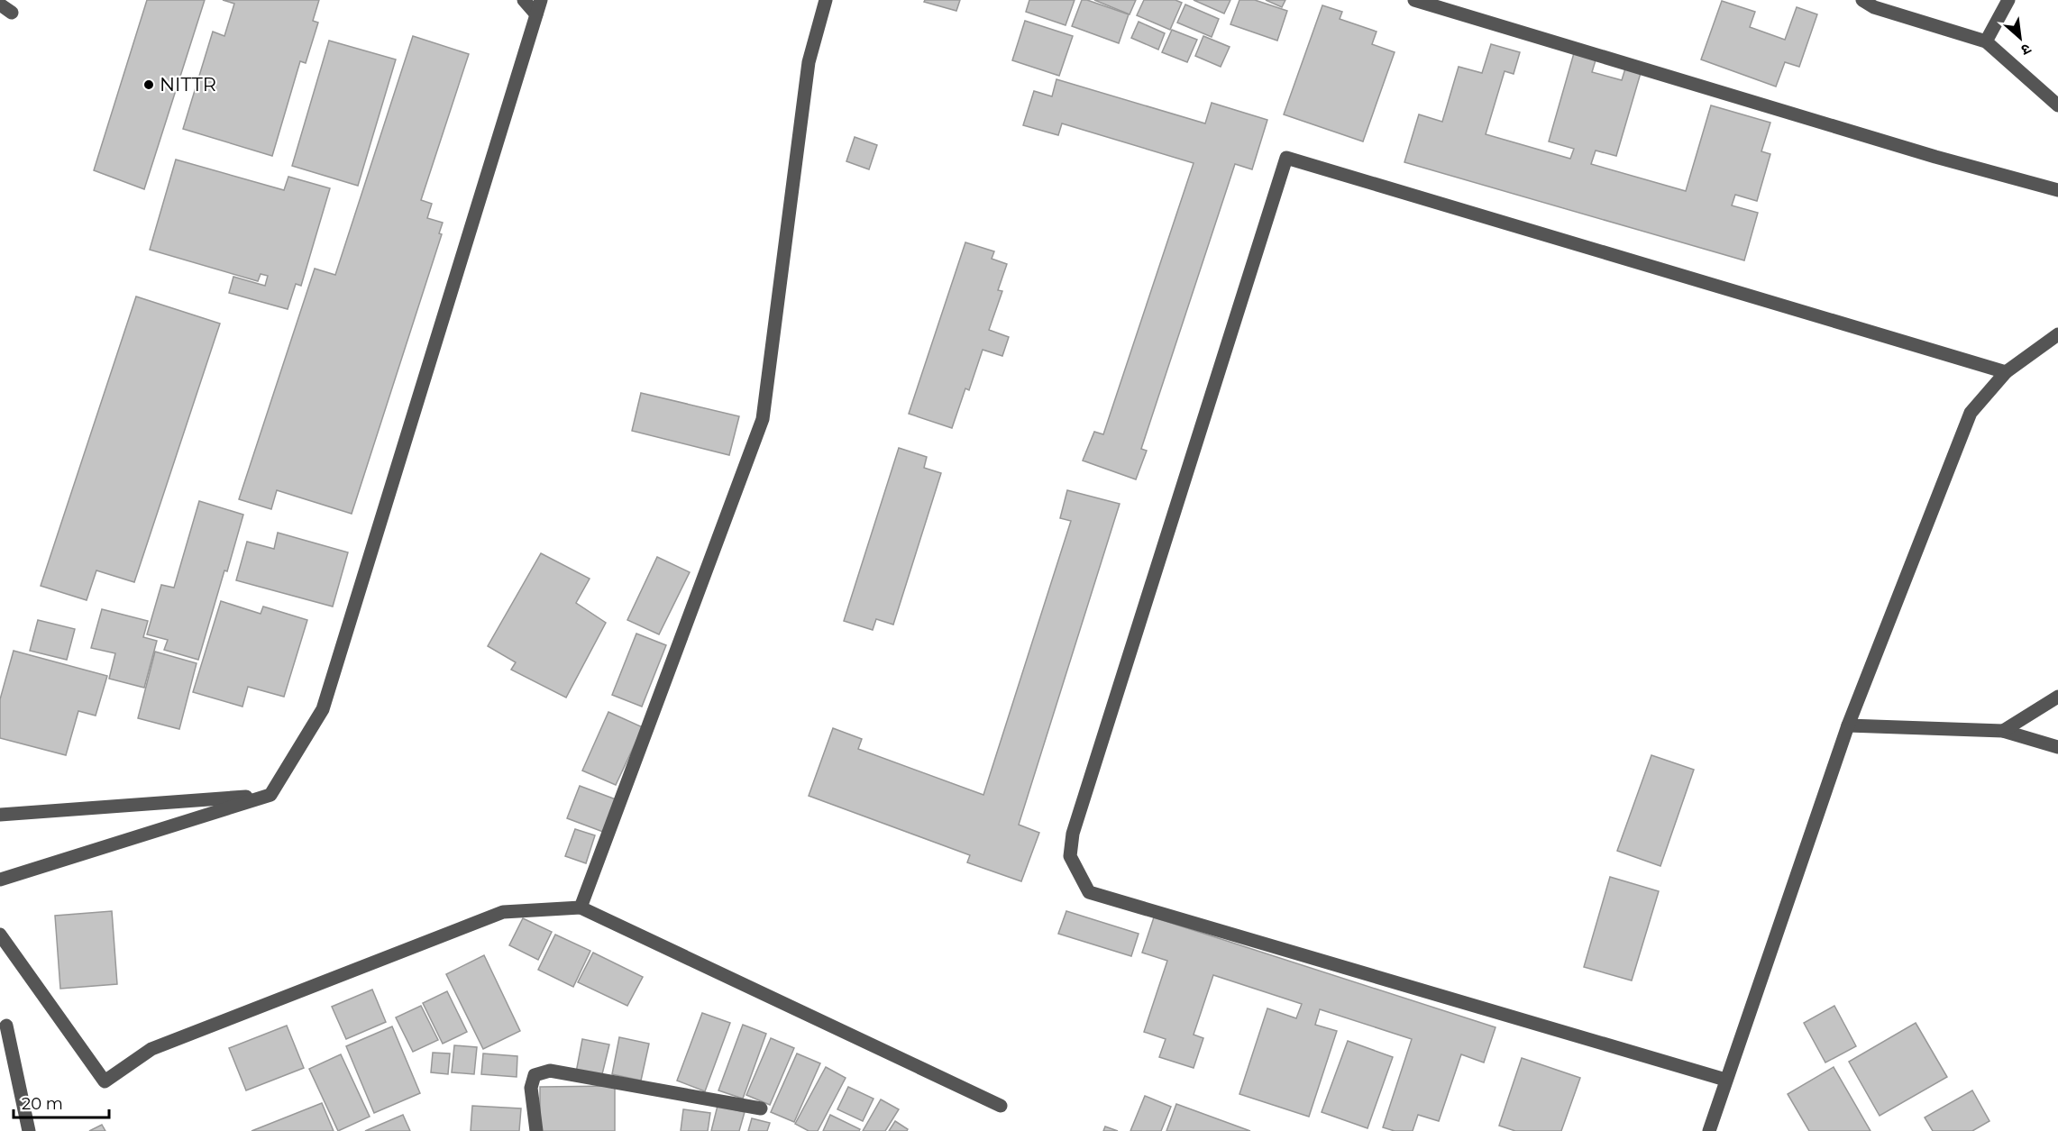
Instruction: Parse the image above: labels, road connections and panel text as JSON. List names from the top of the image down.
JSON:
{
  "places": ["NITTR"],
  "scale_bar": "20 m",
  "north": "bottom right"
}
